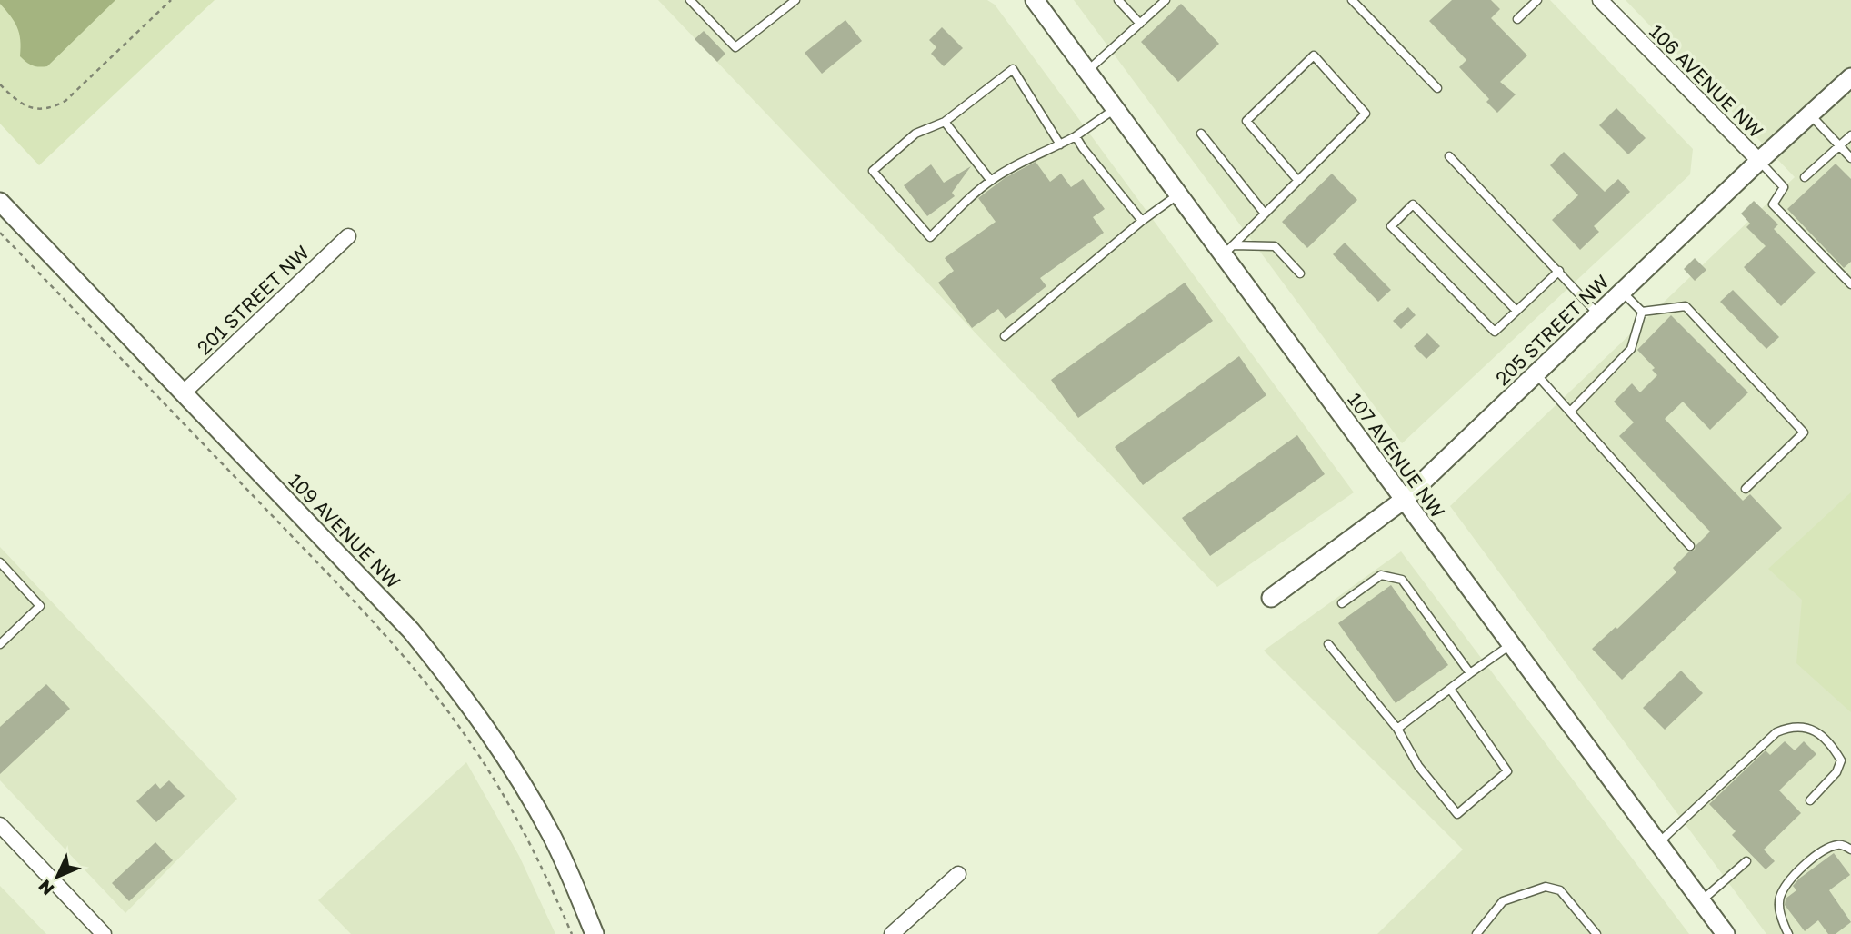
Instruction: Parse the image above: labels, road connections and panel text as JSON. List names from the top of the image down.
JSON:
{
  "streets": {
    "street": [
      "106 AVENUE NW",
      "201 STREET NW",
      "205 STREET NW",
      "107 AVENUE NW",
      "109 AVENUE NW"
    ]
  },
  "crossings": [
    ["106 AVENUE NW", "205 STREET NW"],
    ["201 STREET NW", "109 AVENUE NW"],
    ["205 STREET NW", "107 AVENUE NW"]
  ],
  "north": "bottom left"
}
